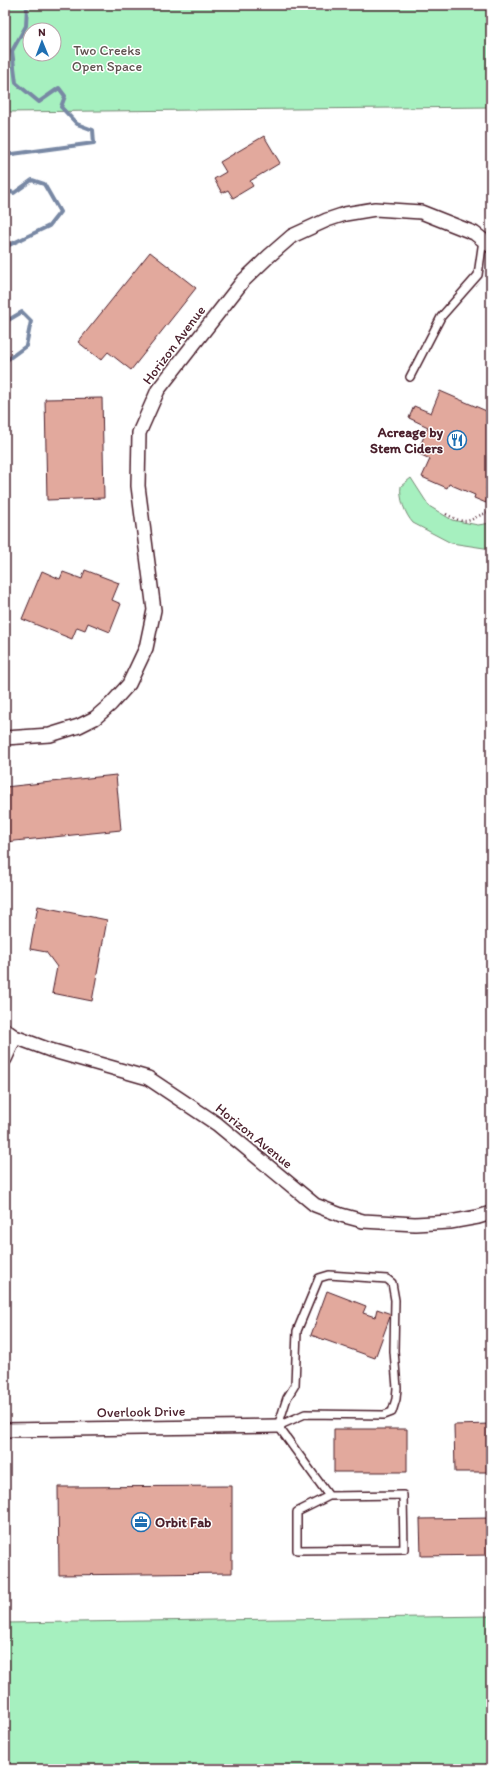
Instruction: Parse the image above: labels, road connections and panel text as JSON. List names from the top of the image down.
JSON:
{
  "streets": {
    "street": ["Horizon Avenue", "Overlook Drive"]
  },
  "parks": ["Two Creeks Open Space"],
  "places": {
    "restaurant": ["Acreage by Stem Ciders"],
    "office": ["Orbit Fab"]
  },
  "north": "top"
}
